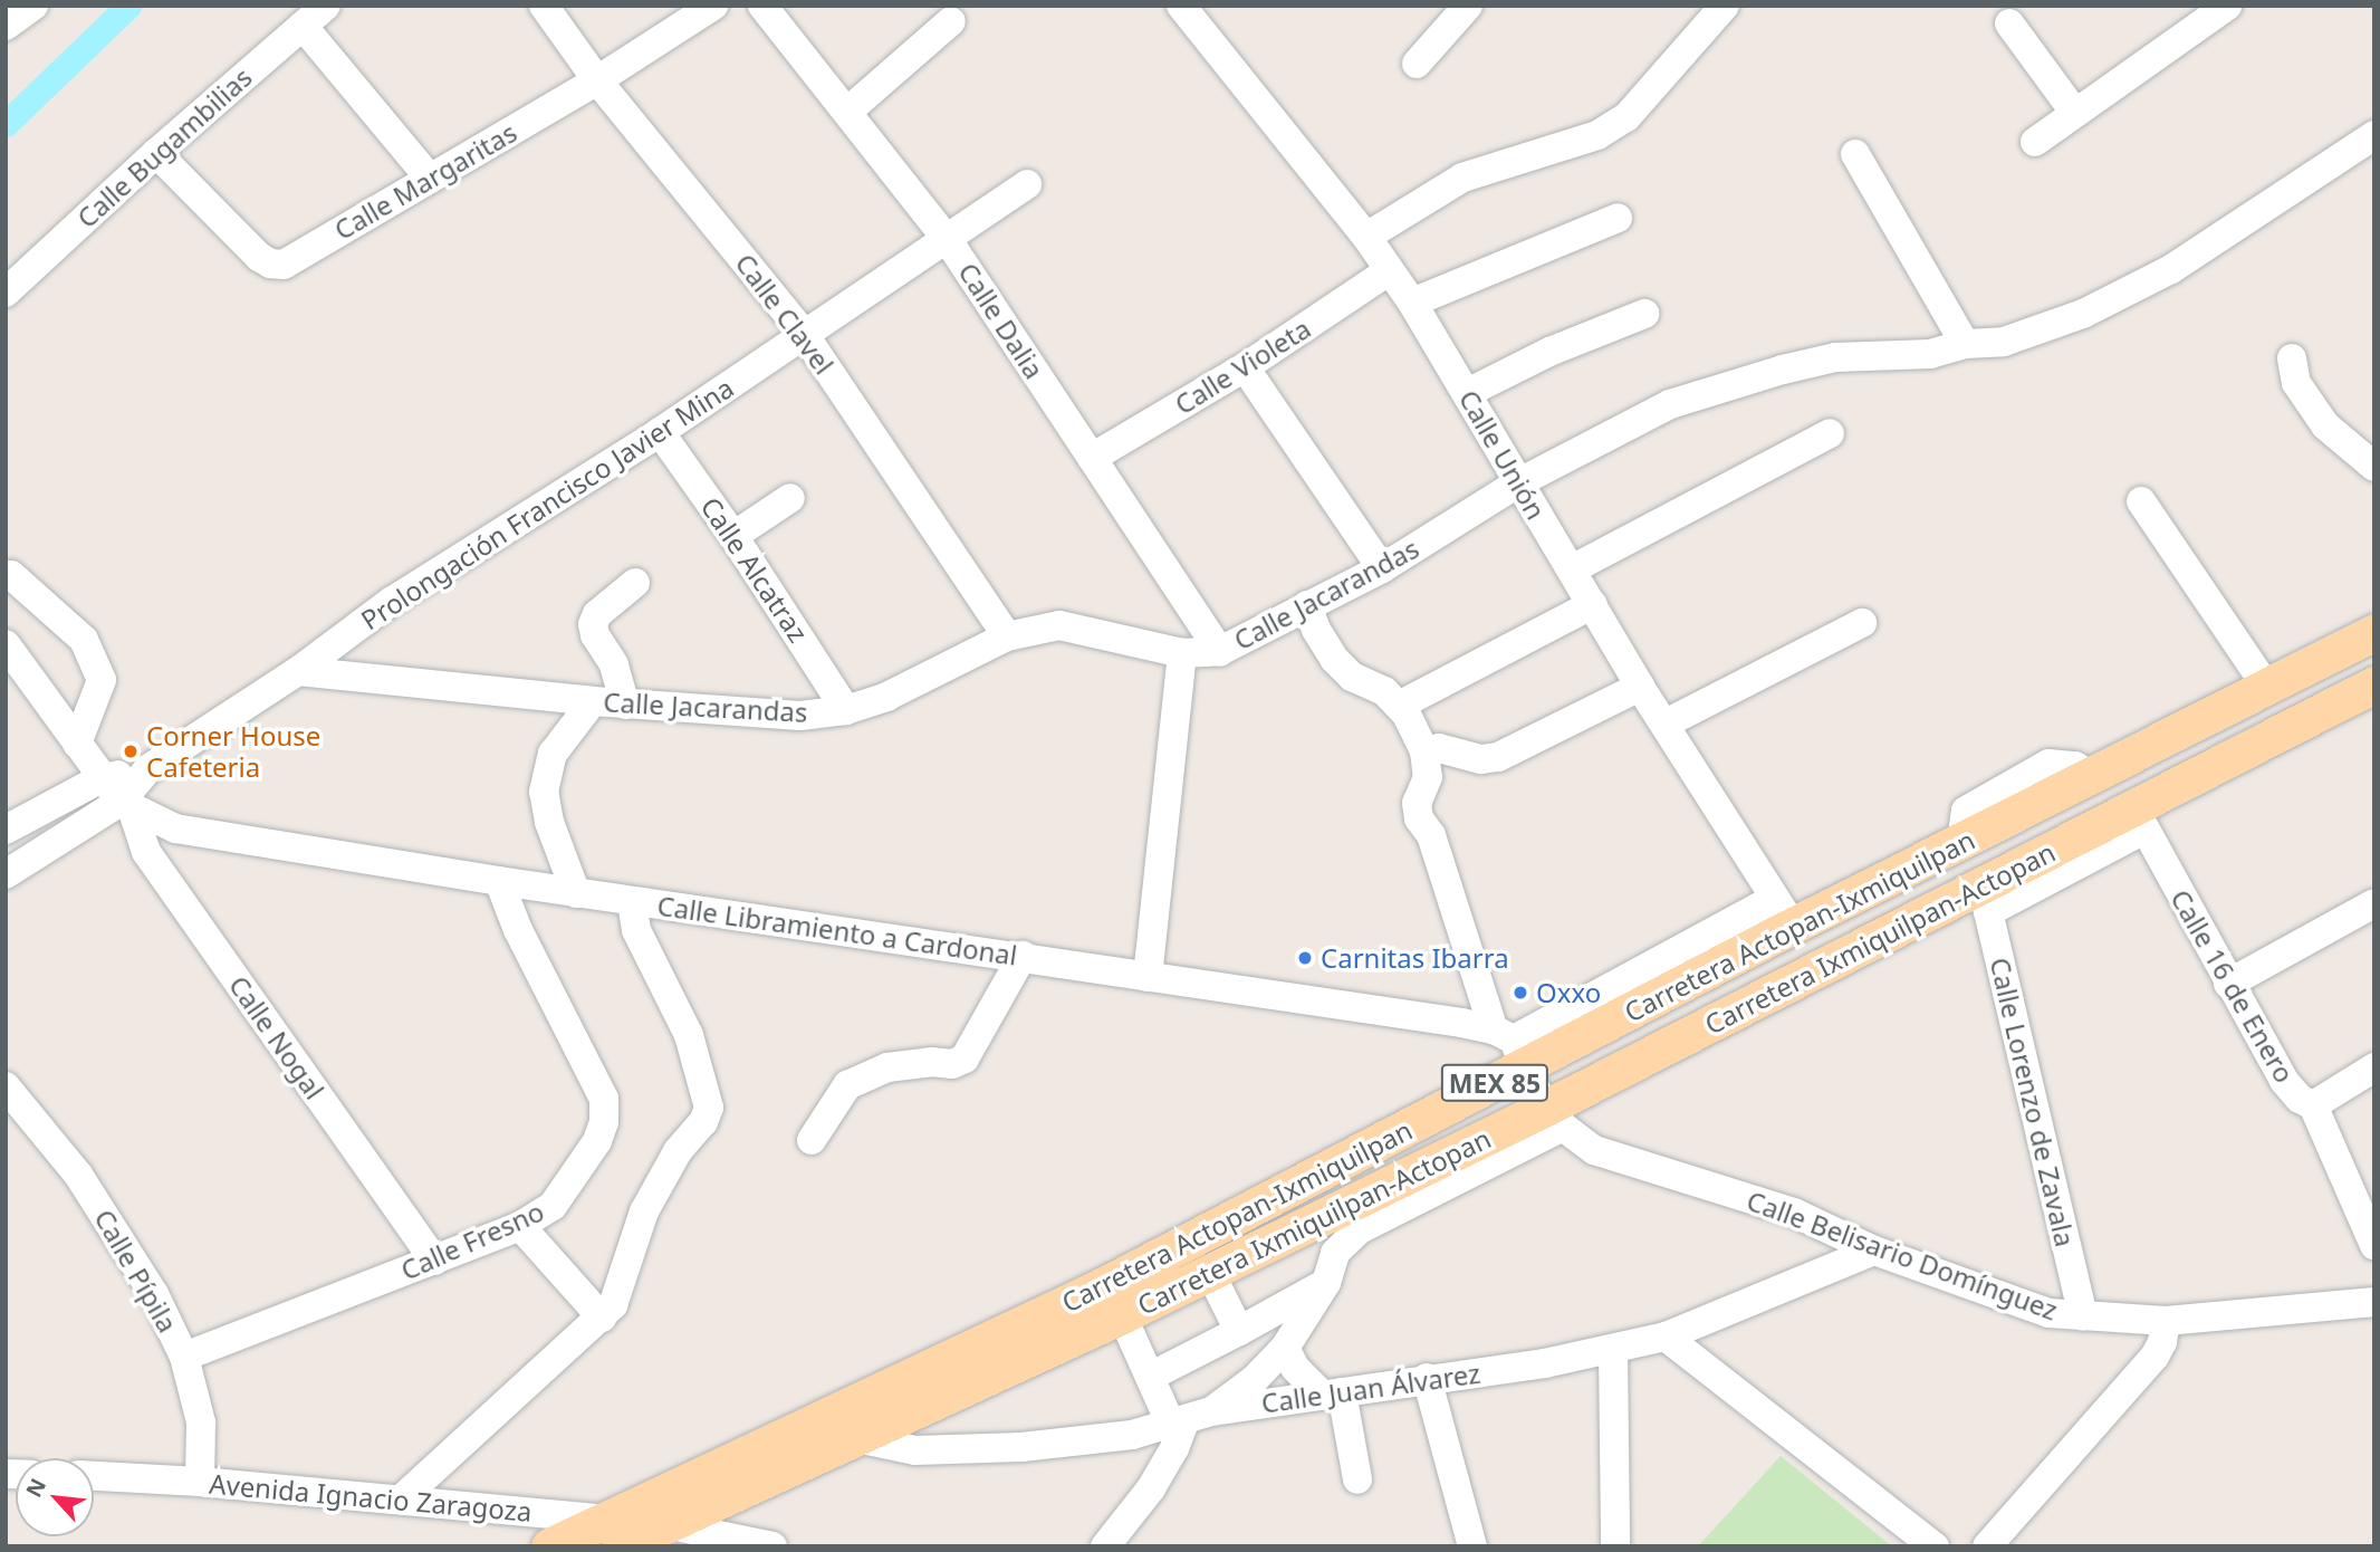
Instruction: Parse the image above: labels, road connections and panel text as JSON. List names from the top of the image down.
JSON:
{
  "streets": {
    "main road": ["Carretera Actopan-Ixmiquilpan", "Carretera Ixmiquilpan-Actopan", "MEX 85"],
    "street": [
      "Calle Bugambilias",
      "Calle Margaritas",
      "Calle Clavel",
      "Calle Dalia",
      "Calle Violeta",
      "Calle Unión",
      "Prolongación Francisco Javier Mina",
      "Calle Alcatraz",
      "Calle Jacarandas",
      "Calle Libramiento a Cardonal",
      "Calle 16 de Enero",
      "Calle Nogal",
      "Calle Lorenzo de Zavala",
      "Calle Fresno",
      "Calle Belisario Domínguez",
      "Calle Pípila",
      "Calle Juan Álvarez",
      "Avenida Ignacio Zaragoza"
    ]
  },
  "crossings": [
    ["Calle Bugambilias", "Calle Margaritas"],
    ["Calle Margaritas", "Calle Clavel"],
    ["Calle Clavel", "Prolongación Francisco Javier Mina"],
    ["Calle Clavel", "Calle Jacarandas"],
    ["Calle Dalia", "Calle Violeta"],
    ["Calle Dalia", "Prolongación Francisco Javier Mina"],
    ["Calle Dalia", "Calle Jacarandas"],
    ["Calle Violeta", "Calle Unión"],
    ["Calle Unión", "Calle Jacarandas"],
    ["Calle Unión", "Carretera Actopan-Ixmiquilpan"],
    ["Prolongación Francisco Javier Mina", "Calle Alcatraz"],
    ["Prolongación Francisco Javier Mina", "Calle Jacarandas"],
    ["Prolongación Francisco Javier Mina", "Calle Libramiento a Cardonal"],
    ["Prolongación Francisco Javier Mina", "Calle Nogal"],
    ["Calle Alcatraz", "Calle Jacarandas"],
    ["Carretera Actopan-Ixmiquilpan", "Calle Libramiento a Cardonal"],
    ["Carretera Actopan-Ixmiquilpan", "Carretera Ixmiquilpan-Actopan"],
    ["Carretera Actopan-Ixmiquilpan", "Avenida Ignacio Zaragoza"],
    ["Calle Libramiento a Cardonal", "Calle Nogal"],
    ["Calle Libramiento a Cardonal", "Calle Fresno"],
    ["Carretera Ixmiquilpan-Actopan", "Calle 16 de Enero"],
    ["Carretera Ixmiquilpan-Actopan", "Calle Lorenzo de Zavala"],
    ["Carretera Ixmiquilpan-Actopan", "Calle Belisario Domínguez"],
    ["Carretera Ixmiquilpan-Actopan", "Calle Juan Álvarez"],
    ["Carretera Ixmiquilpan-Actopan", "Avenida Ignacio Zaragoza"],
    ["Calle Nogal", "Calle Fresno"],
    ["Calle Lorenzo de Zavala", "Calle Belisario Domínguez"],
    ["Calle Fresno", "Calle Pípila"],
    ["Calle Belisario Domínguez", "Calle Juan Álvarez"],
    ["Calle Pípila", "Avenida Ignacio Zaragoza"]
  ],
  "places": ["Corner House Cafeteria", "Carnitas Ibarra", "Oxxo"],
  "north": "top left"
}
